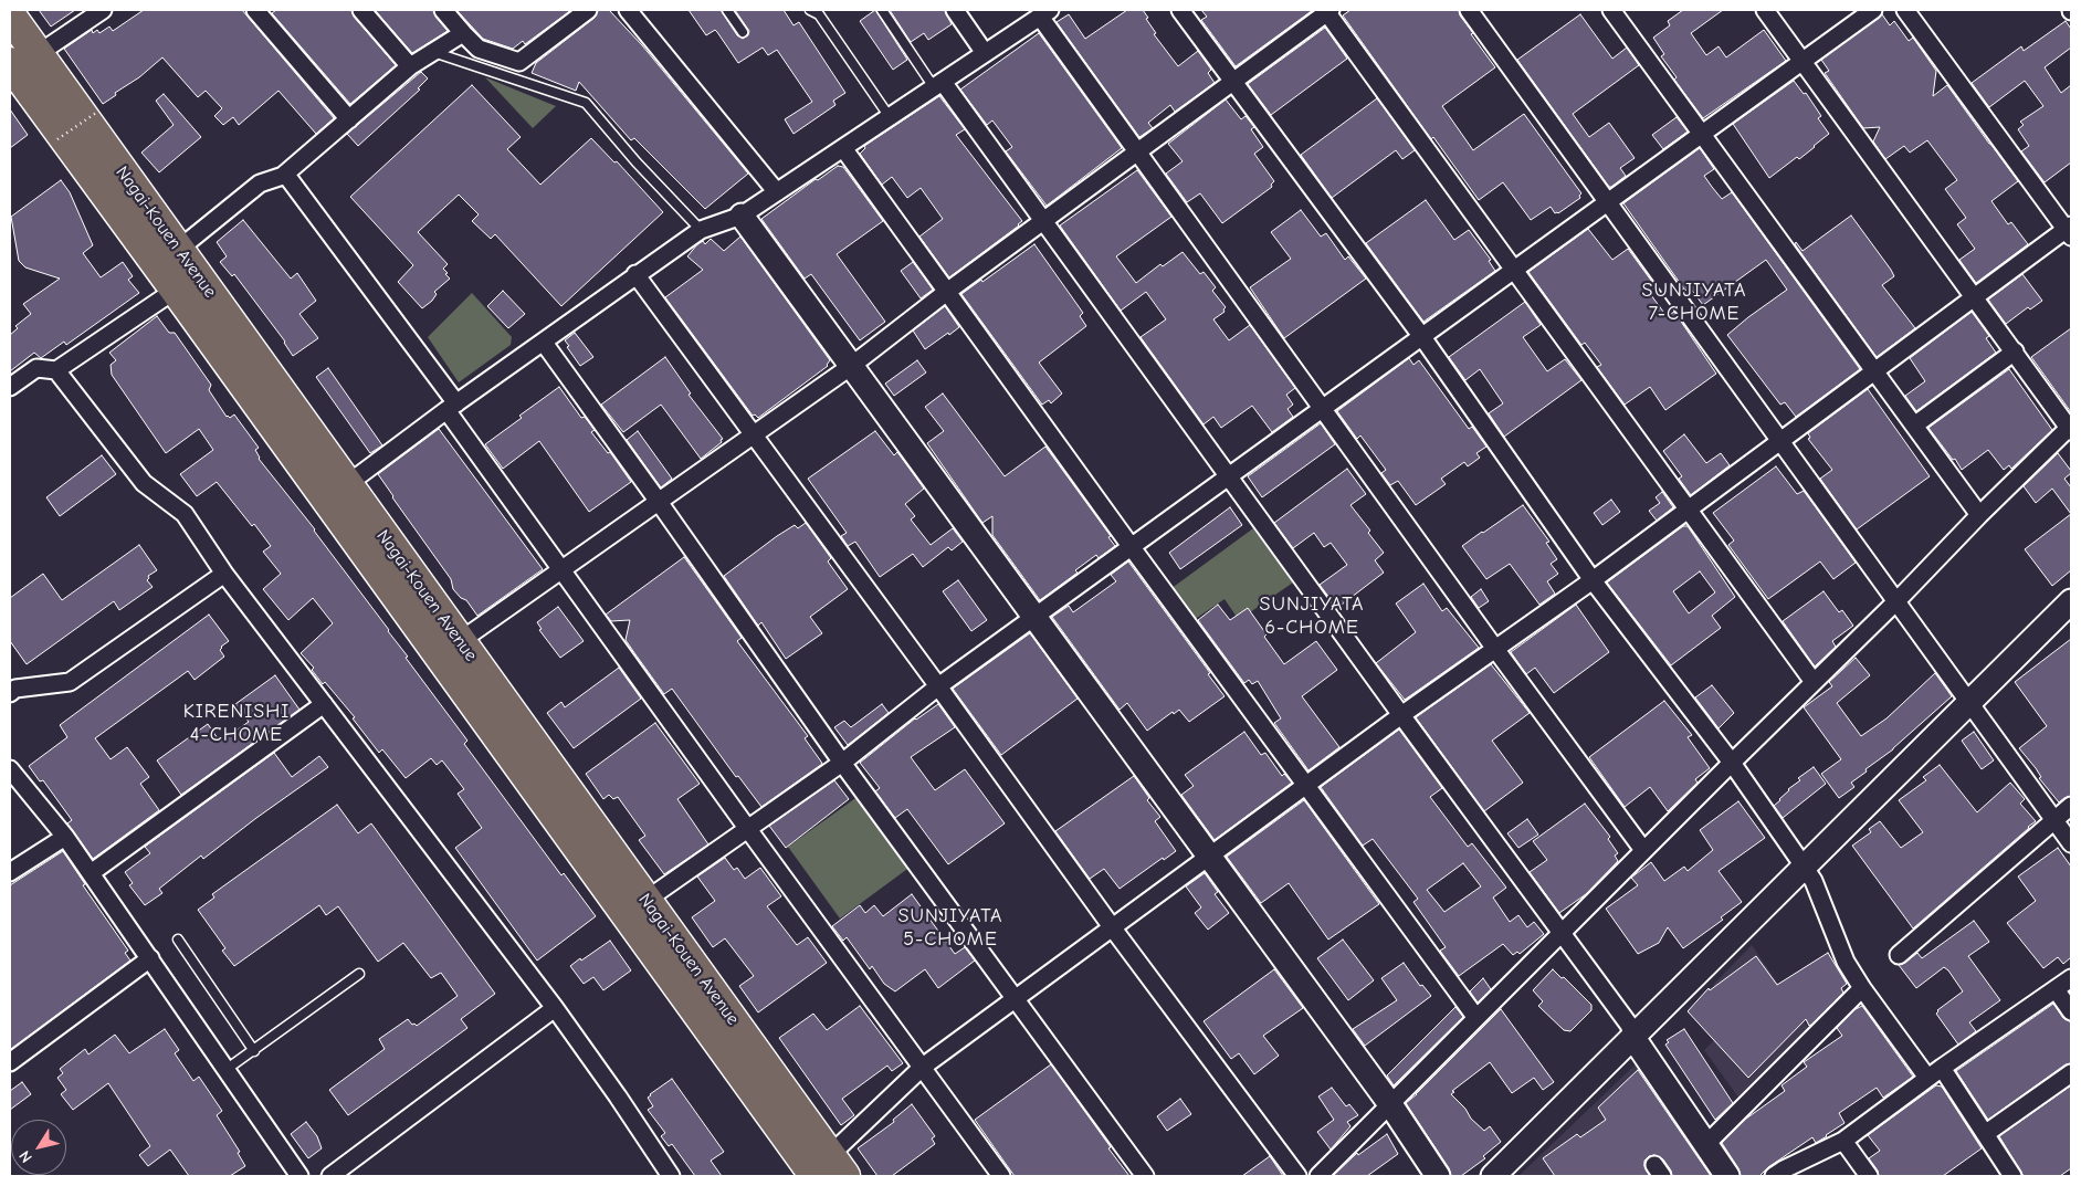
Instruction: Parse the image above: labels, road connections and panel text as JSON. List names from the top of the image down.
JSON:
{
  "streets": {
    "highway": ["Nagai-Kouen Avenue"]
  },
  "districts": [
    "SUNJIYATA 7-CHOME",
    "SUNJIYATA 6-CHOME",
    "KIRENISHI 4-CHOME",
    "SUNJIYATA 5-CHOME"
  ],
  "north": "bottom left"
}
